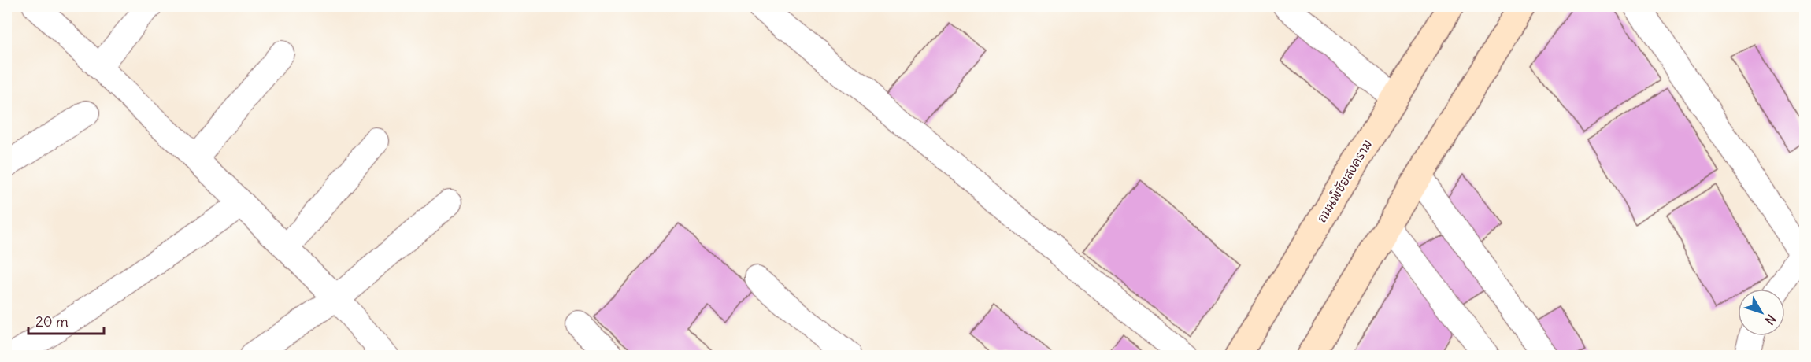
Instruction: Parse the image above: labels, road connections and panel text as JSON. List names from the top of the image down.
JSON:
{
  "streets": {
    "main road": ["ถนนพิชัยสงคราม"]
  },
  "scale_bar": "20 m",
  "north": "bottom right"
}
